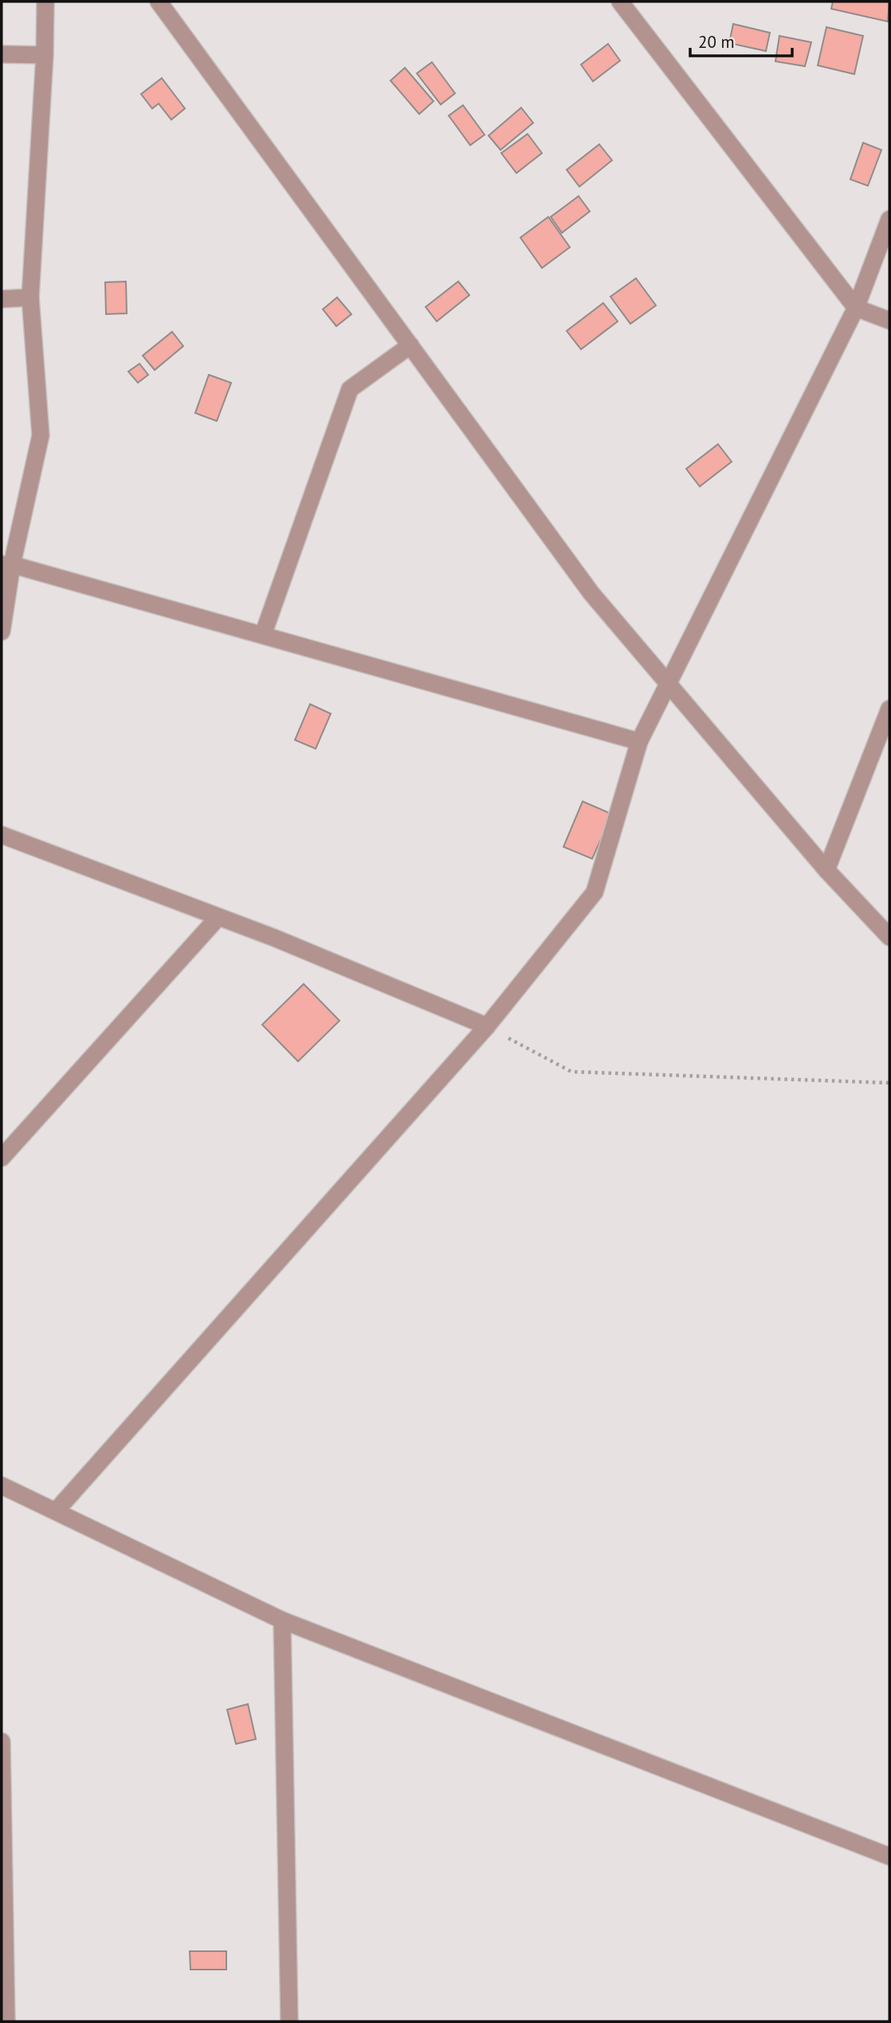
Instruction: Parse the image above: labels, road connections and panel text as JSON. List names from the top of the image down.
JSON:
{
  "scale_bar": "20 m"
}
